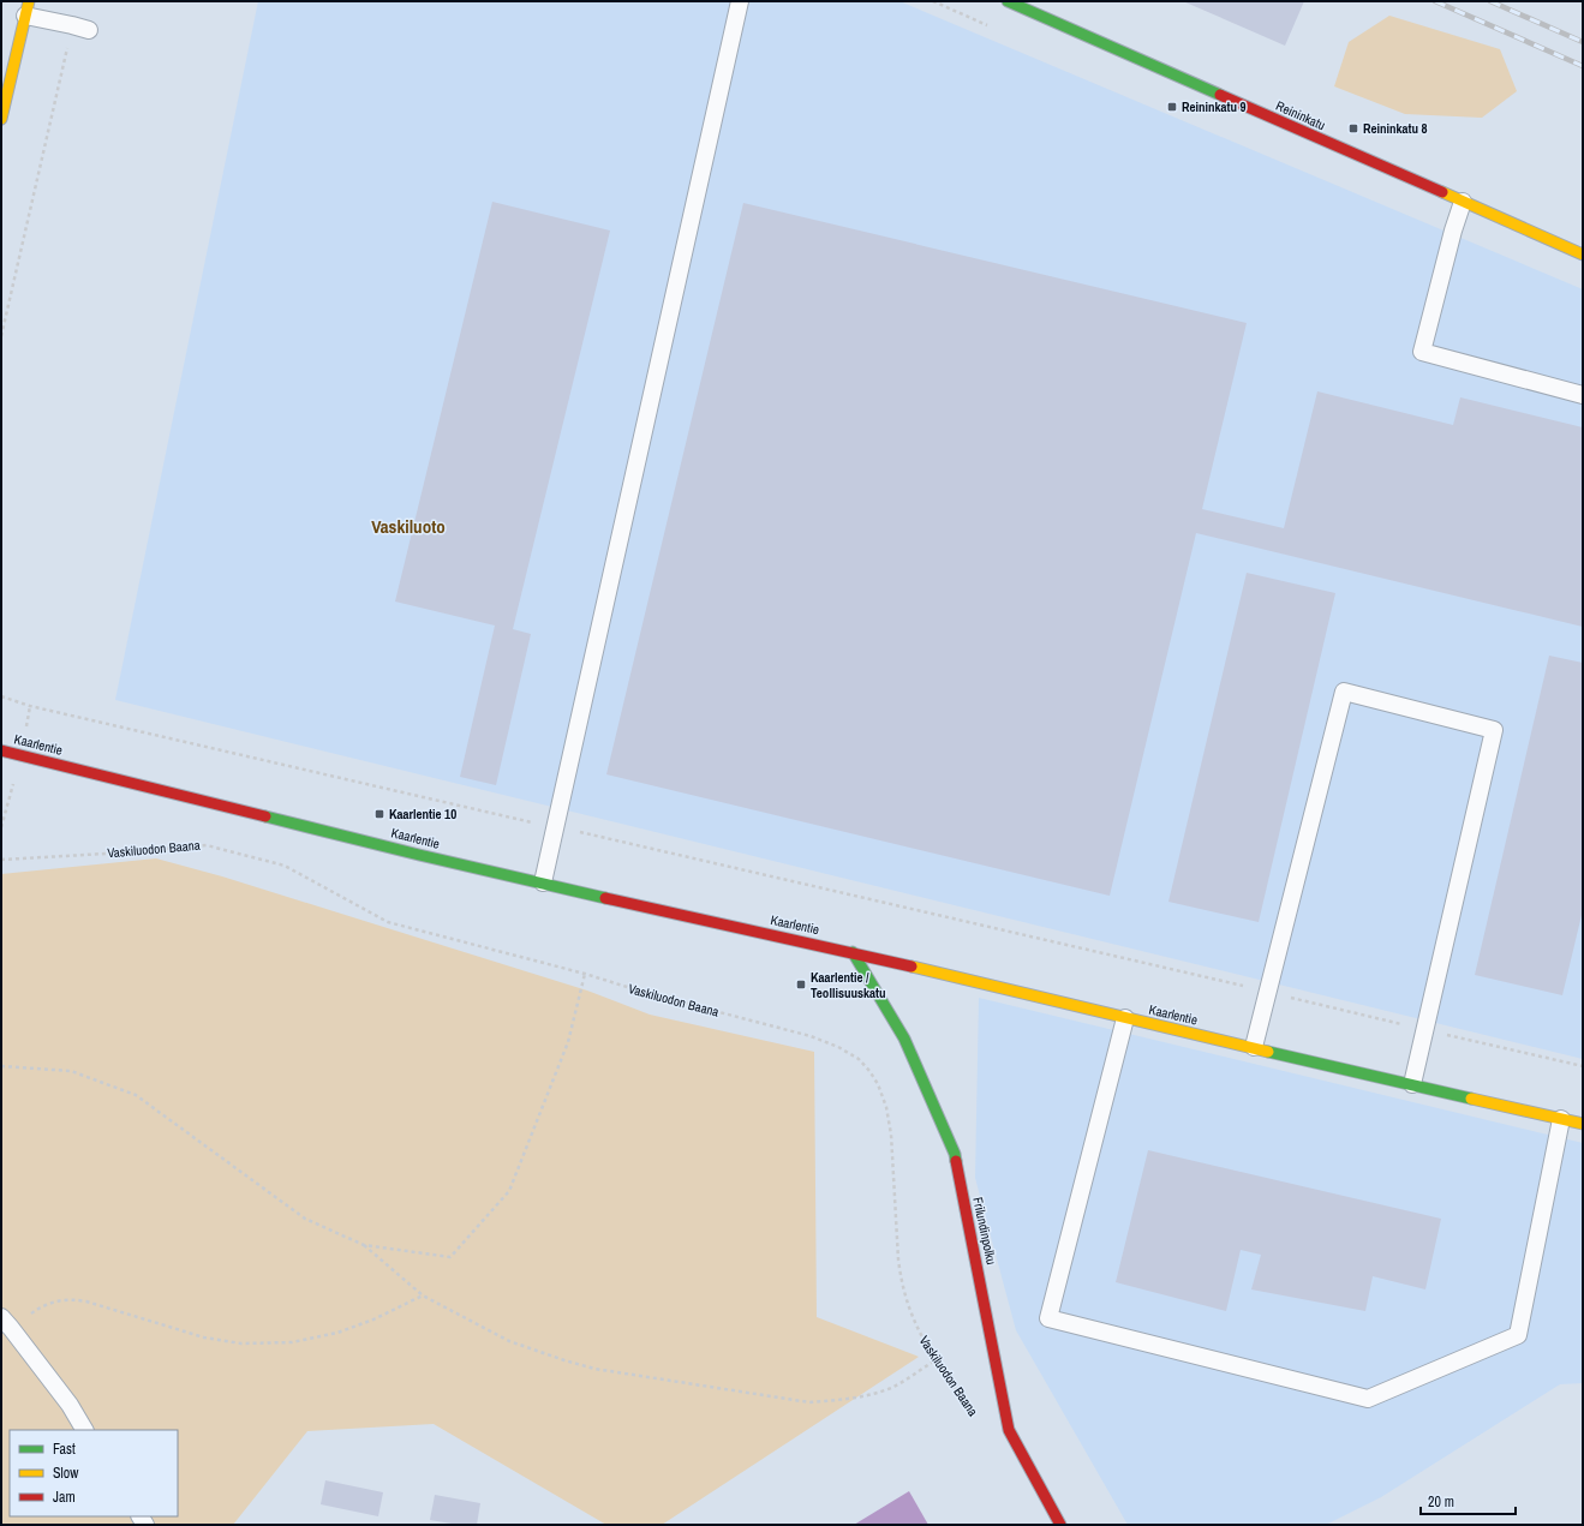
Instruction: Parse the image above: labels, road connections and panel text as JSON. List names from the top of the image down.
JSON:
{
  "streets": {
    "street": ["Reininkatu", "Kaarlentie", "Frilundinpolku"],
    "path": ["Vaskiluodon Baana"]
  },
  "crossings": [
    ["Kaarlentie", "Frilundinpolku"]
  ],
  "districts": ["Vaskiluoto"],
  "places": {
    "transit": [
      "Reininkatu 9",
      "Reininkatu 8",
      "Kaarlentie 10",
      "Kaarlentie / Teollisuuskatu"
    ]
  },
  "legend": ["Fast", "Slow", "Jam"],
  "scale_bar": "20 m"
}
